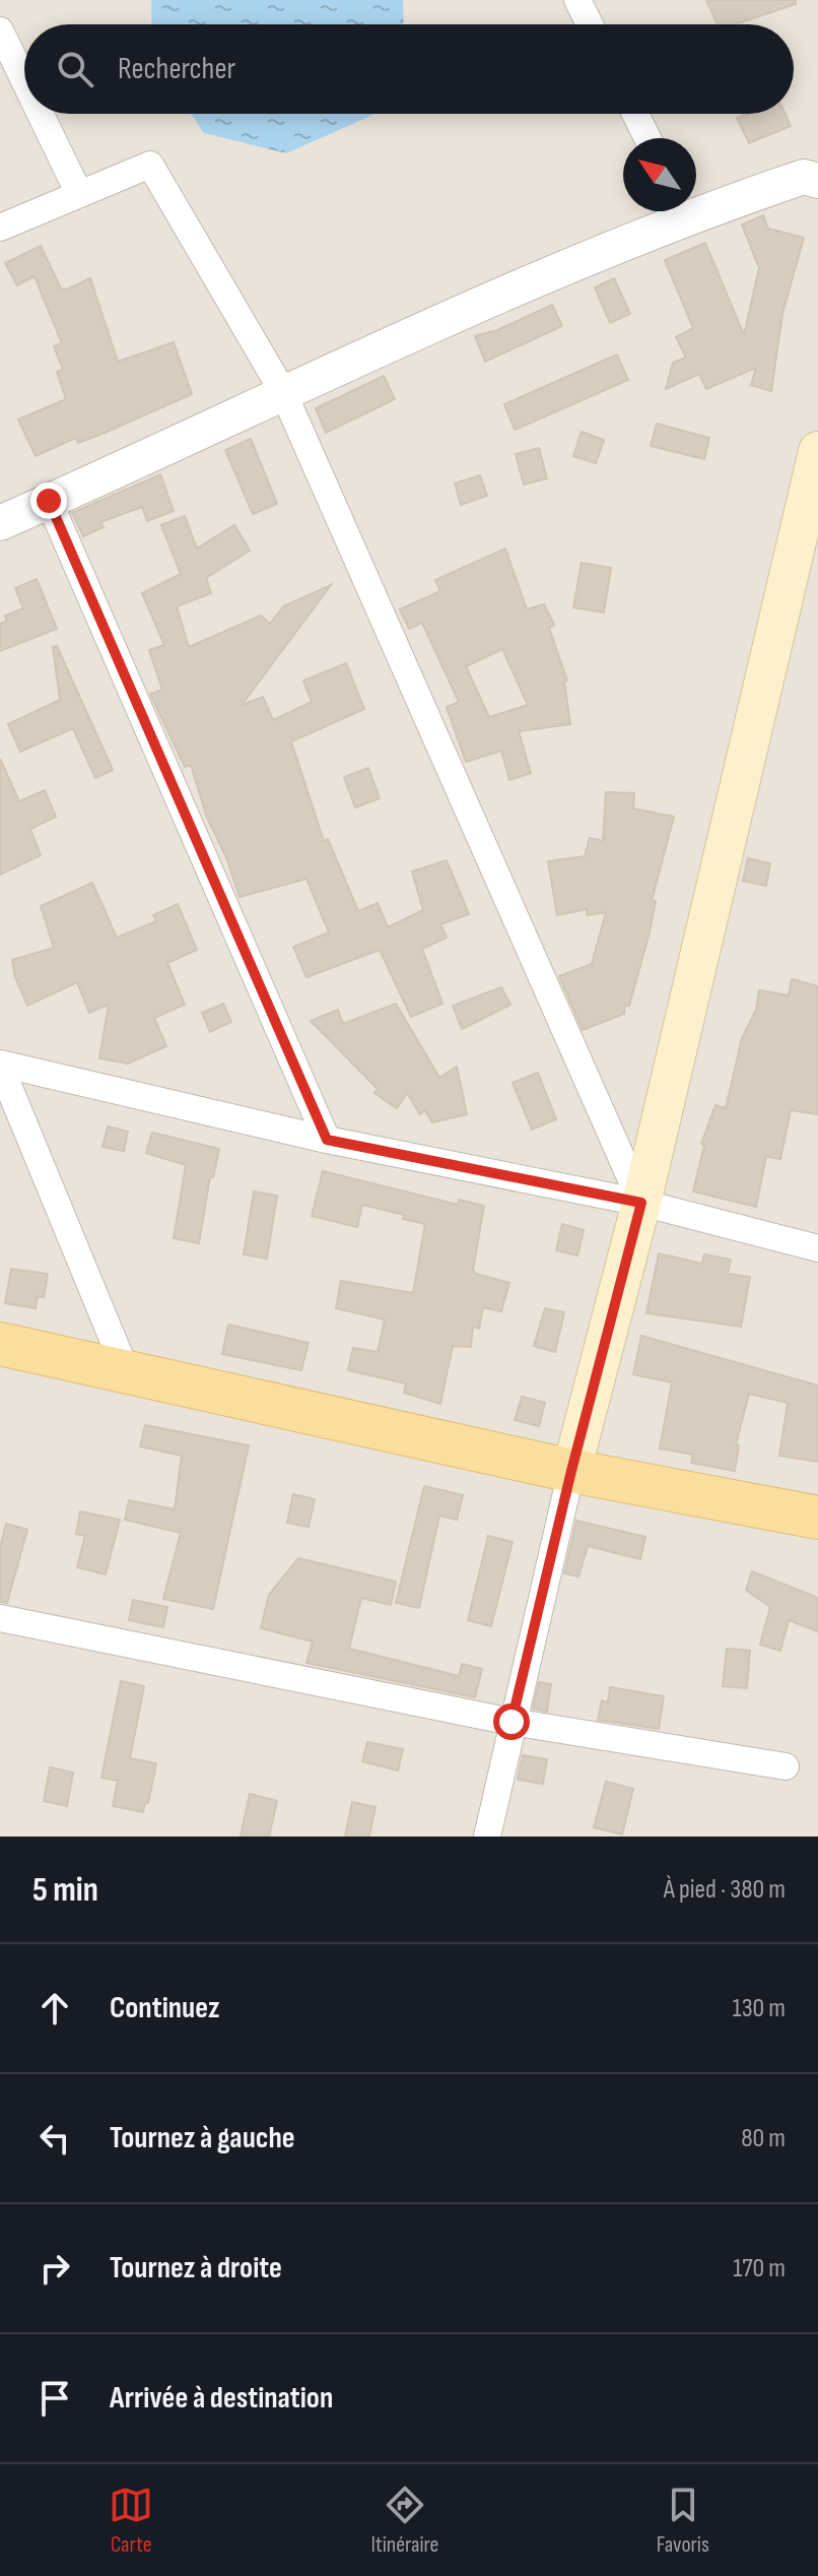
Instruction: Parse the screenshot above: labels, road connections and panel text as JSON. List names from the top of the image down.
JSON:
{
  "north": "top left",
  "page": {
    "search": "Rechercher",
    "heading": ["5 min", "À pied · 380 m"],
    "list": [
      ["Continuez", "130 m"],
      ["Tournez à gauche", "80 m"],
      ["Tournez à droite", "170 m"],
      "Arrivée à destination"
    ],
    "nav": ["Carte", "Itinéraire", "Favoris"]
  }
}
